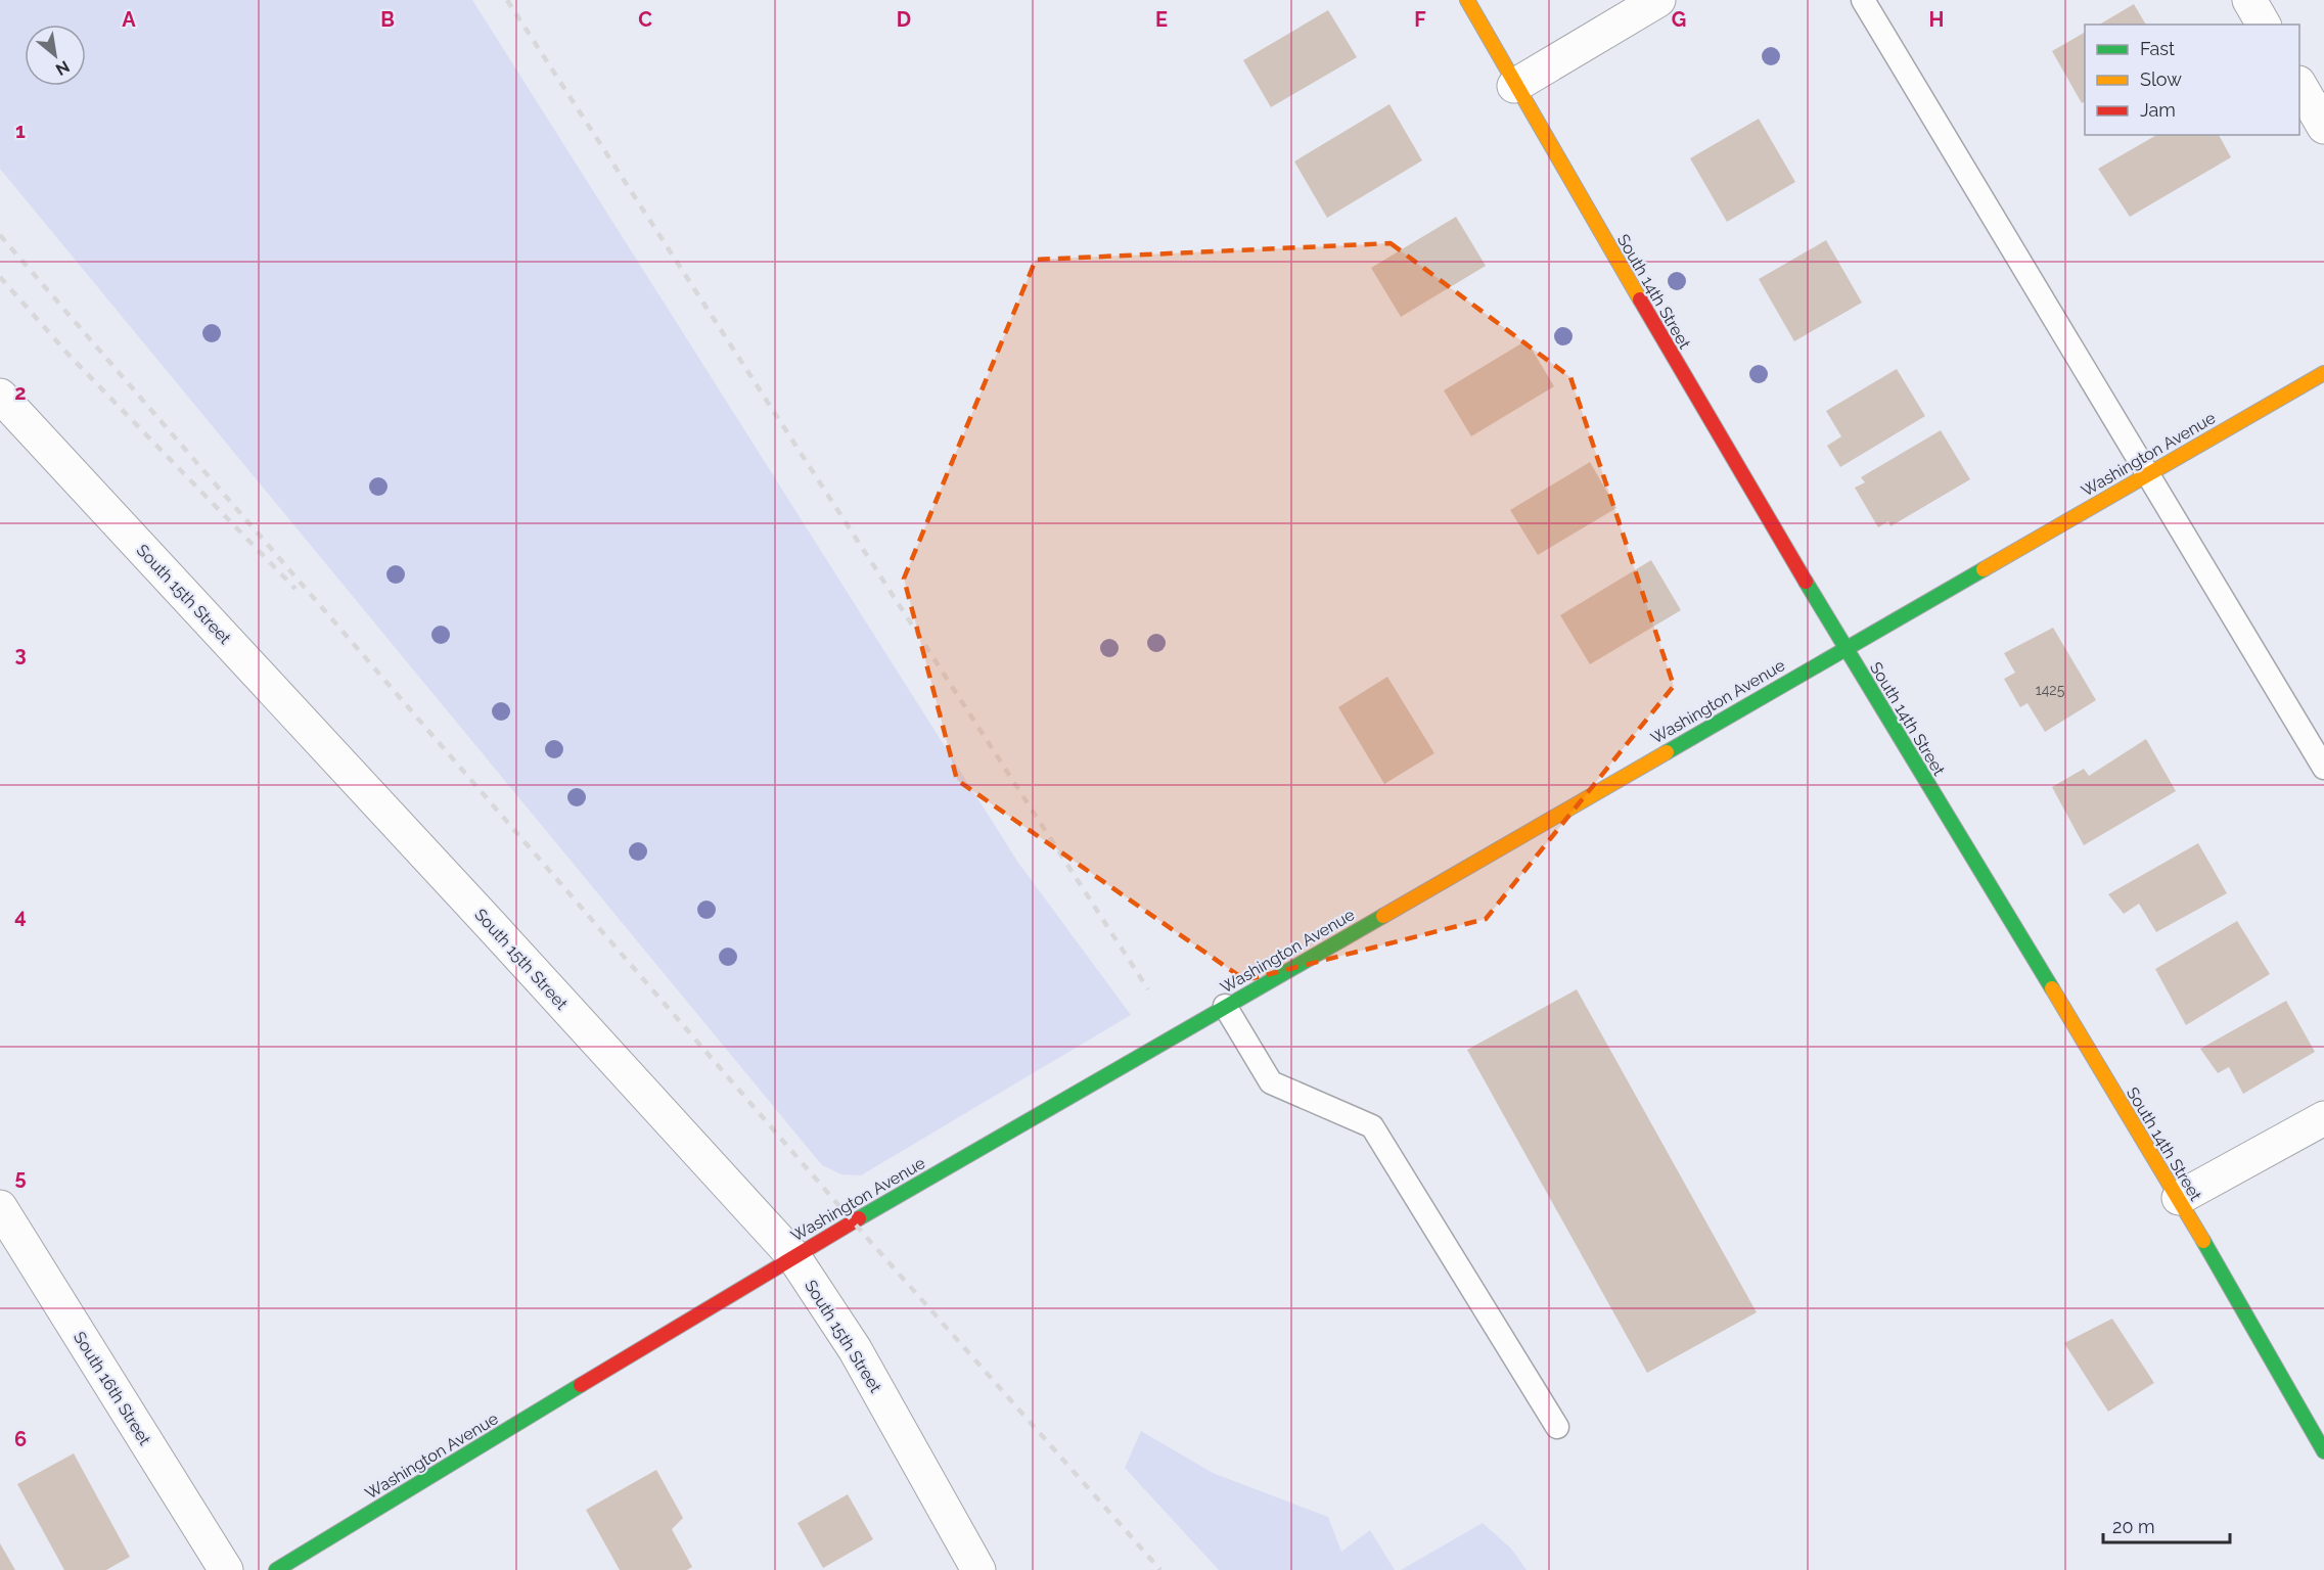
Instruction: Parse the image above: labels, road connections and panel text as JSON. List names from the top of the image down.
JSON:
{
  "streets": {
    "street": [
      "South 14th Street",
      "Washington Avenue",
      "South 15th Street",
      "South 16th Street"
    ]
  },
  "crossings": [
    ["South 14th Street", "Washington Avenue"],
    ["Washington Avenue", "South 15th Street"]
  ],
  "house_numbers": ["1425"],
  "legend": ["Fast", "Slow", "Jam"],
  "scale_bar": "20 m",
  "north": "bottom right",
  "grid": {
    "columns": [
      "A",
      "B",
      "C",
      "D",
      "E",
      "F",
      "G",
      "H"
    ],
    "rows": [
      "1",
      "2",
      "3",
      "4",
      "5",
      "6"
    ]
  }
}
